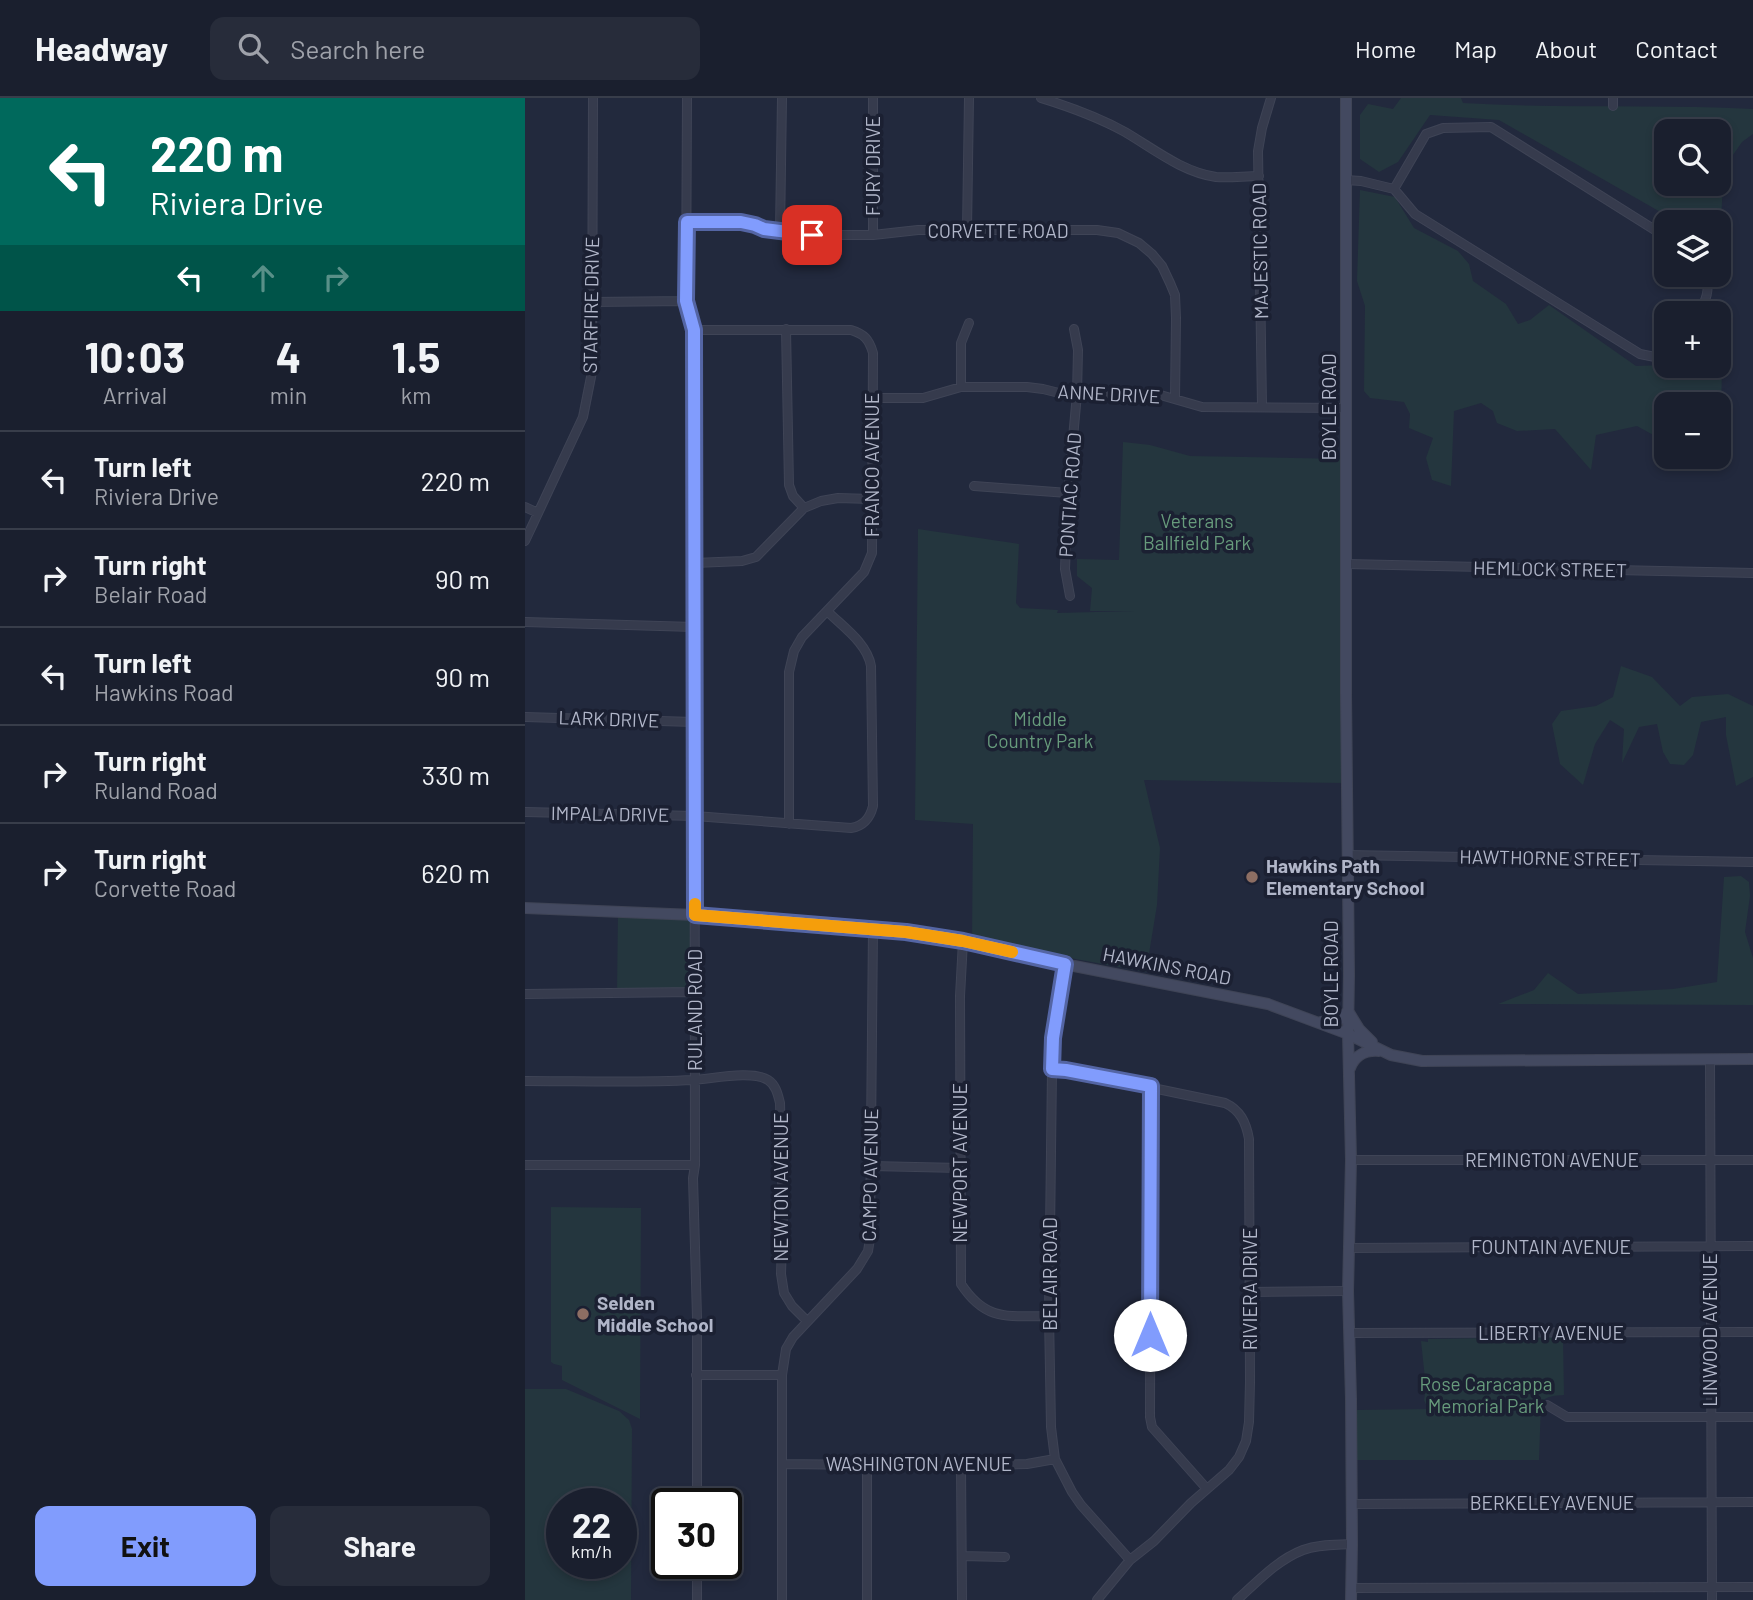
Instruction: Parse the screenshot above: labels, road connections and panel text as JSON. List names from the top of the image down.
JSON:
{
  "streets": {
    "street": [
      "FURY DRIVE",
      "CORVETTE ROAD",
      "MAJESTIC ROAD",
      "STARFIRE DRIVE",
      "ANNE DRIVE",
      "BOYLE ROAD",
      "FRANCO AVENUE",
      "PONTIAC ROAD",
      "HEMLOCK STREET",
      "LARK DRIVE",
      "IMPALA DRIVE",
      "HAWTHORNE STREET",
      "HAWKINS ROAD",
      "RULAND ROAD",
      "REMINGTON AVENUE",
      "NEWPORT AVENUE",
      "CAMPO AVENUE",
      "NEWTON AVENUE",
      "FOUNTAIN AVENUE",
      "BELAIR ROAD",
      "RIVIERA DRIVE",
      "LINWOOD AVENUE",
      "LIBERTY AVENUE",
      "WASHINGTON AVENUE",
      "BERKELEY AVENUE"
    ]
  },
  "crossings": [
    ["FURY DRIVE", "CORVETTE ROAD"],
    ["CORVETTE ROAD", "ANNE DRIVE"],
    ["CORVETTE ROAD", "RULAND ROAD"],
    ["MAJESTIC ROAD", "ANNE DRIVE"],
    ["ANNE DRIVE", "BOYLE ROAD"],
    ["ANNE DRIVE", "FRANCO AVENUE"],
    ["ANNE DRIVE", "PONTIAC ROAD"],
    ["BOYLE ROAD", "HEMLOCK STREET"],
    ["BOYLE ROAD", "HAWTHORNE STREET"],
    ["BOYLE ROAD", "HAWKINS ROAD"],
    ["BOYLE ROAD", "REMINGTON AVENUE"],
    ["BOYLE ROAD", "FOUNTAIN AVENUE"],
    ["BOYLE ROAD", "LIBERTY AVENUE"],
    ["BOYLE ROAD", "BERKELEY AVENUE"],
    ["FRANCO AVENUE", "IMPALA DRIVE"],
    ["FRANCO AVENUE", "RULAND ROAD"],
    ["LARK DRIVE", "RULAND ROAD"],
    ["IMPALA DRIVE", "RULAND ROAD"],
    ["HAWKINS ROAD", "RULAND ROAD"],
    ["HAWKINS ROAD", "NEWPORT AVENUE"],
    ["HAWKINS ROAD", "CAMPO AVENUE"],
    ["HAWKINS ROAD", "BELAIR ROAD"],
    ["HAWKINS ROAD", "LINWOOD AVENUE"],
    ["RULAND ROAD", "NEWTON AVENUE"],
    ["REMINGTON AVENUE", "LINWOOD AVENUE"],
    ["NEWPORT AVENUE", "BELAIR ROAD"],
    ["CAMPO AVENUE", "NEWTON AVENUE"],
    ["CAMPO AVENUE", "WASHINGTON AVENUE"],
    ["FOUNTAIN AVENUE", "LINWOOD AVENUE"],
    ["BELAIR ROAD", "RIVIERA DRIVE"],
    ["BELAIR ROAD", "WASHINGTON AVENUE"],
    ["LINWOOD AVENUE", "LIBERTY AVENUE"],
    ["LINWOOD AVENUE", "BERKELEY AVENUE"]
  ],
  "parks": ["Veterans Ballfield Park", "Middle Country Park", "Rose Caracappa Memorial Park"],
  "places": ["Hawkins Path Elementary School", "Selden Middle School"],
  "page": {
    "header": "Headway",
    "search": "Search here",
    "nav": [
      "Home",
      "Map",
      "About",
      "Contact"
    ],
    "turn": ["220 m", "Riviera Drive"],
    "map_buttons": ["+", "−"],
    "eta": [
      "10:03",
      "Arrival",
      "4",
      "min",
      "1.5",
      "km"
    ],
    "list": [
      {
        "name": "Turn left",
        "note": "Riviera Drive",
        "value": "220 m"
      },
      {
        "name": "Turn right",
        "note": "Belair Road",
        "value": "90 m"
      },
      {
        "name": "Turn left",
        "note": "Hawkins Road",
        "value": "90 m"
      },
      {
        "name": "Turn right",
        "note": "Ruland Road",
        "value": "330 m"
      },
      {
        "name": "Turn right",
        "note": "Corvette Road",
        "value": "620 m"
      }
    ],
    "speed": "22 km/h",
    "limit": "30",
    "buttons": ["Exit", "Share"]
  }
}
